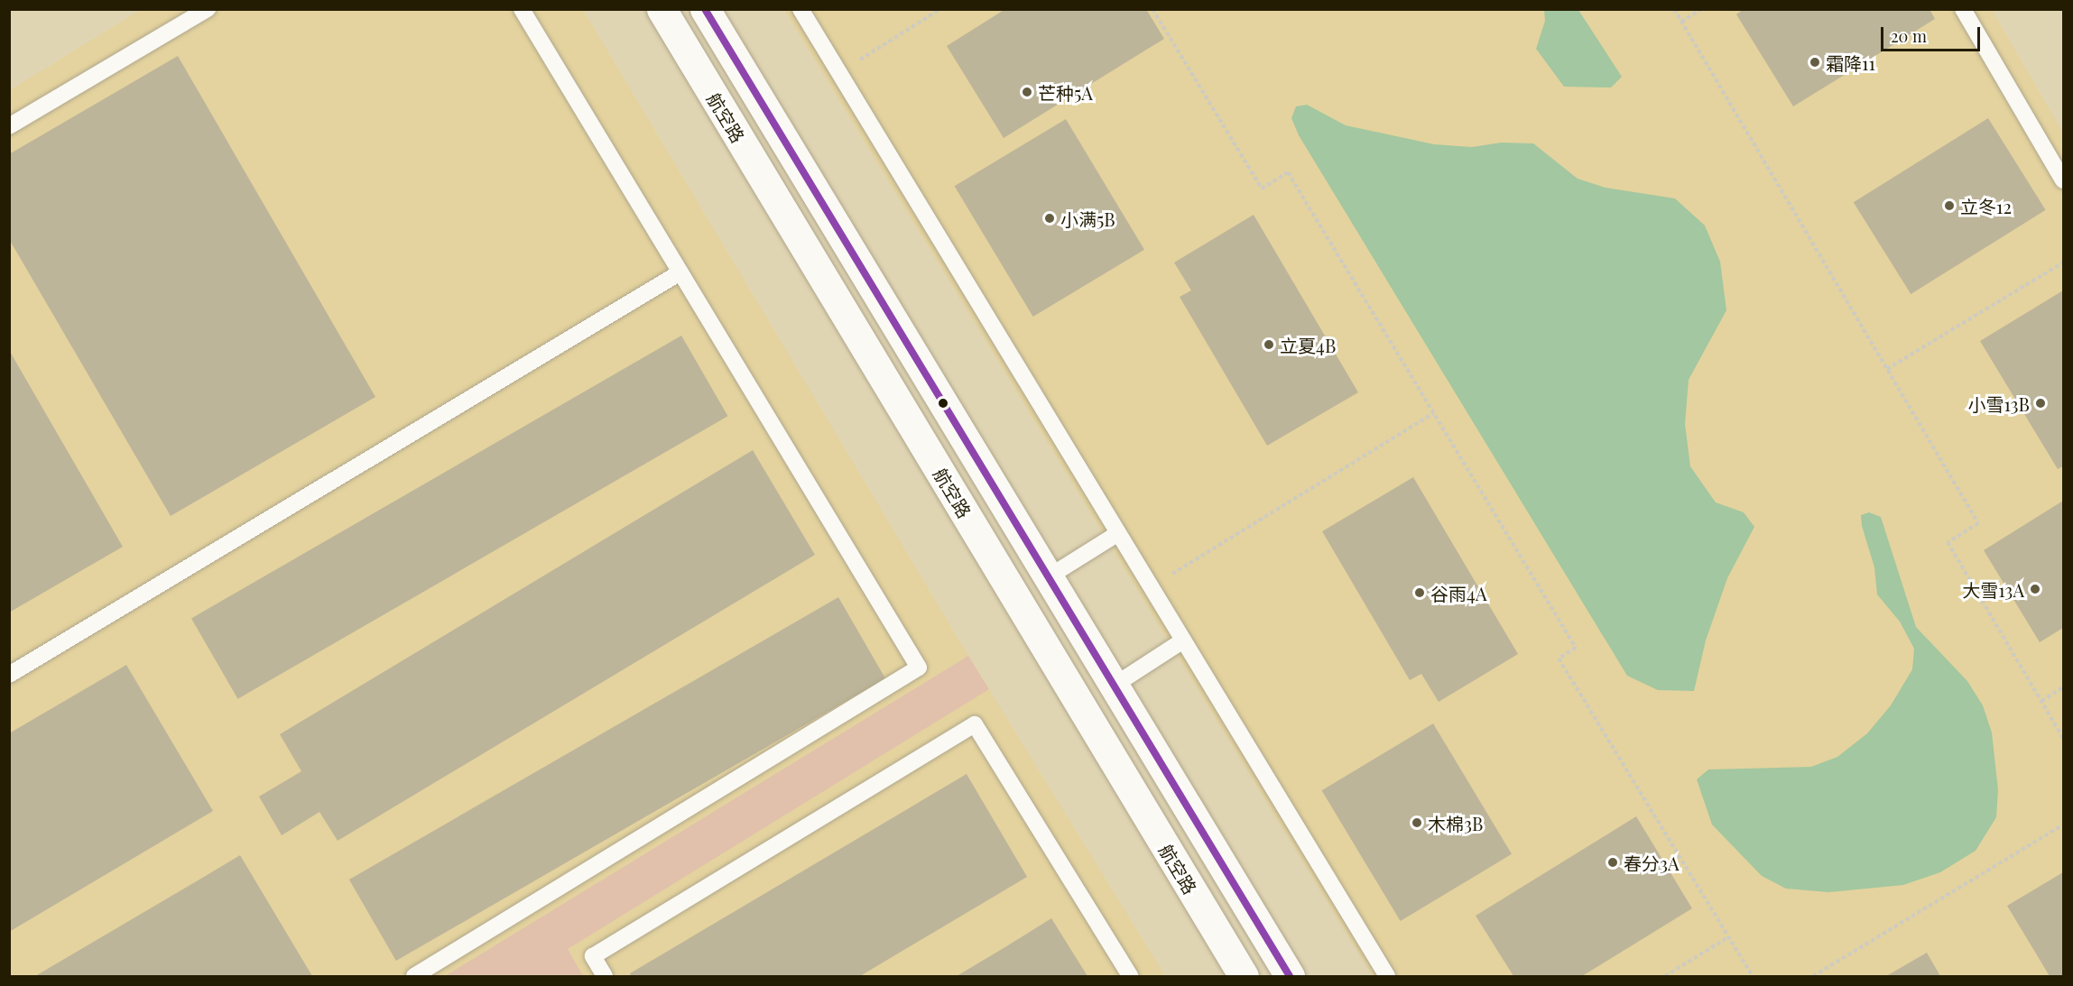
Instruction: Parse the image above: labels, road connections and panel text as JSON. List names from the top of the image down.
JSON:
{
  "streets": {
    "street": ["航空路"]
  },
  "places": [
    "霜降11",
    "芒种5A",
    "立冬12",
    "小满5B",
    "立夏4B",
    "小雪13B",
    "大雪13A",
    "谷雨4A",
    "木棉3B",
    "春分3A"
  ],
  "scale_bar": "20 m"
}
